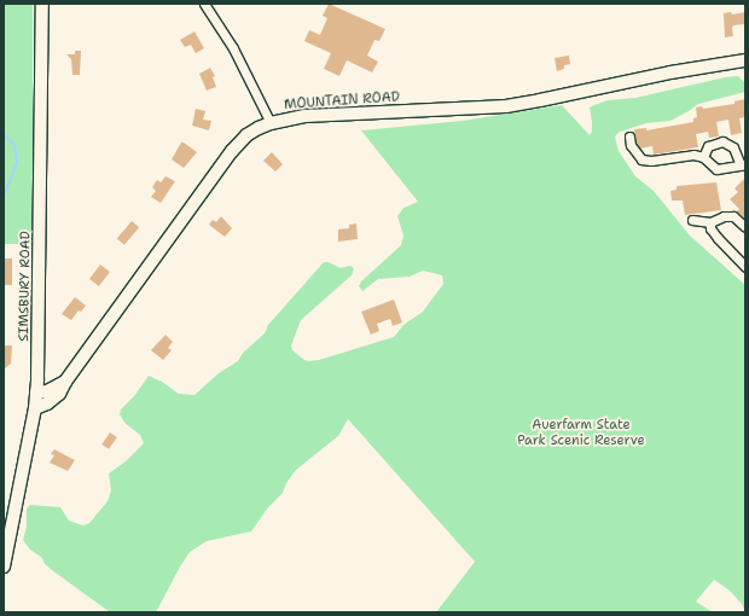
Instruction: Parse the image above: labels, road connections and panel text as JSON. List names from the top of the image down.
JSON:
{
  "streets": {
    "main road": ["MOUNTAIN ROAD", "SIMSBURY ROAD"]
  },
  "crossings": [
    ["MOUNTAIN ROAD", "SIMSBURY ROAD"]
  ],
  "parks": ["Auerfarm State Park Scenic Reserve"]
}
